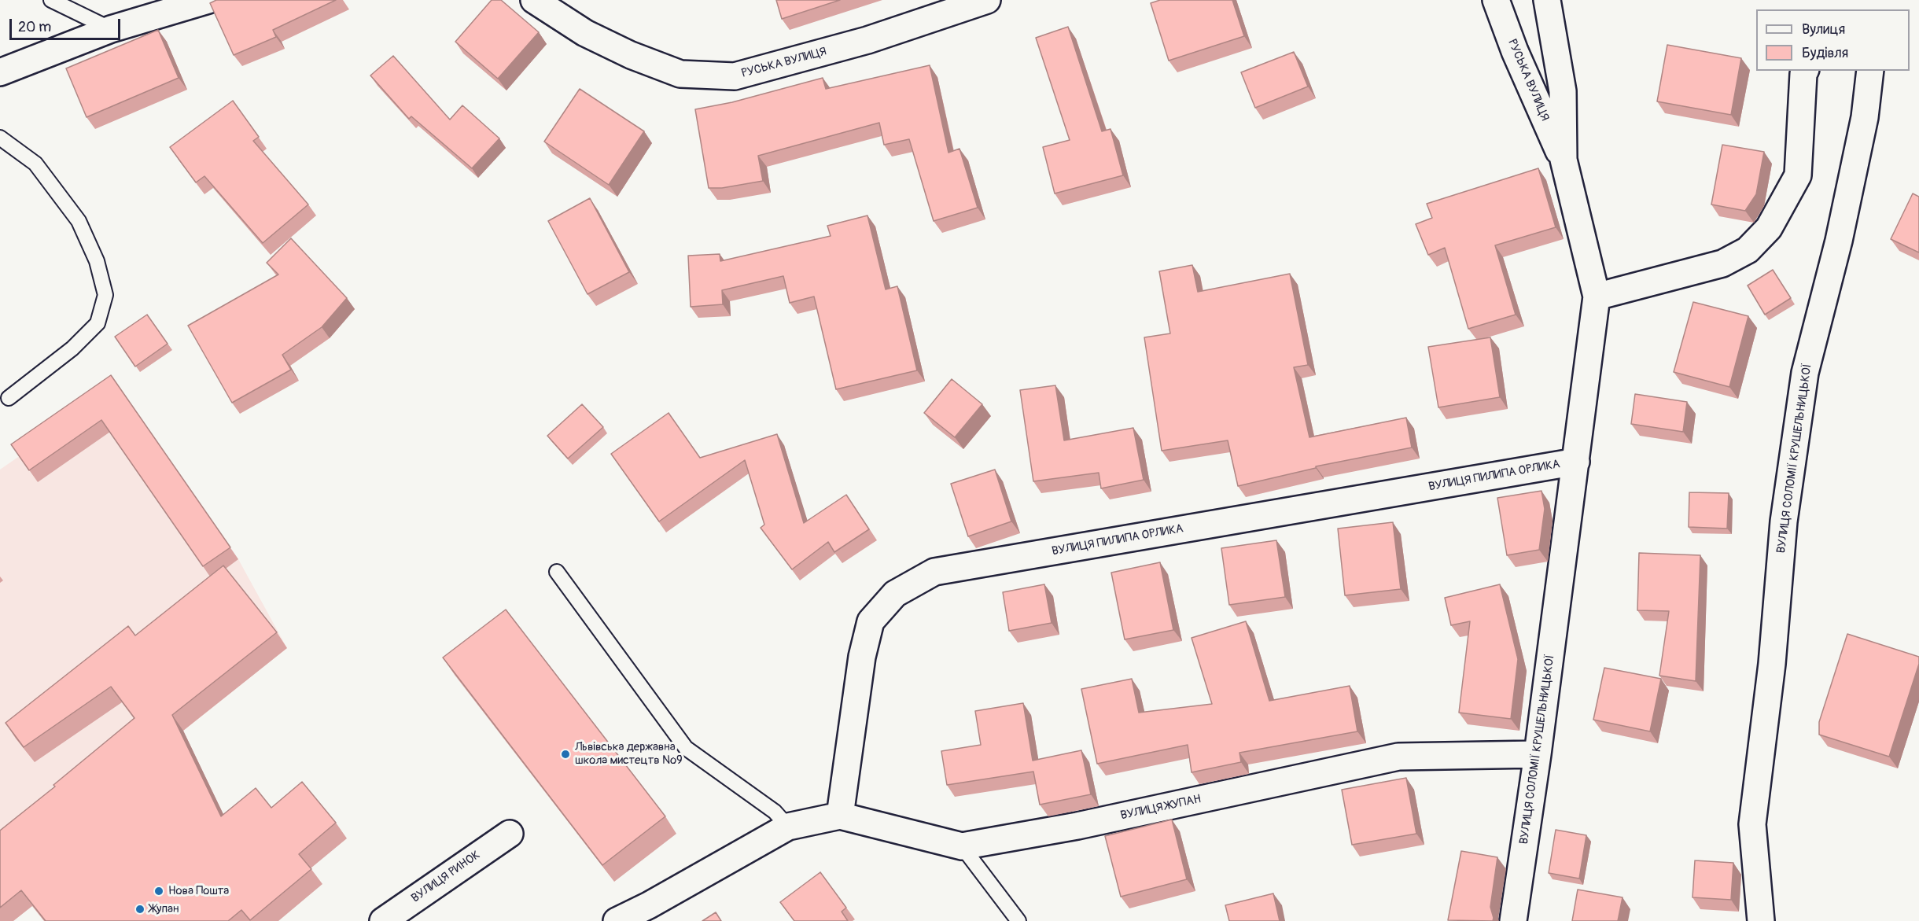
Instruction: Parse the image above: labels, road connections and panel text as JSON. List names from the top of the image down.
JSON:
{
  "streets": {
    "street": [
      "РУСЬКА ВУЛИЦЯ",
      "ВУЛИЦЯ СОЛОМІЇ КРУШЕЛЬНИЦЬКОЇ",
      "ВУЛИЦЯ ПИЛИПА ОРЛИКА",
      "ВУЛИЦЯ ЖУПАН",
      "ВУЛИЦЯ РИНОК"
    ]
  },
  "crossings": [
    ["РУСЬКА ВУЛИЦЯ", "ВУЛИЦЯ СОЛОМІЇ КРУШЕЛЬНИЦЬКОЇ"],
    ["ВУЛИЦЯ СОЛОМІЇ КРУШЕЛЬНИЦЬКОЇ", "ВУЛИЦЯ ПИЛИПА ОРЛИКА"],
    ["ВУЛИЦЯ СОЛОМІЇ КРУШЕЛЬНИЦЬКОЇ", "ВУЛИЦЯ ЖУПАН"],
    ["ВУЛИЦЯ ПИЛИПА ОРЛИКА", "ВУЛИЦЯ ЖУПАН"]
  ],
  "places": ["Львівська державна школа мистецтв №9", "Нова Пошта", "Жупан"],
  "legend": ["Вулиця", "Будівля"],
  "scale_bar": "20 m"
}
